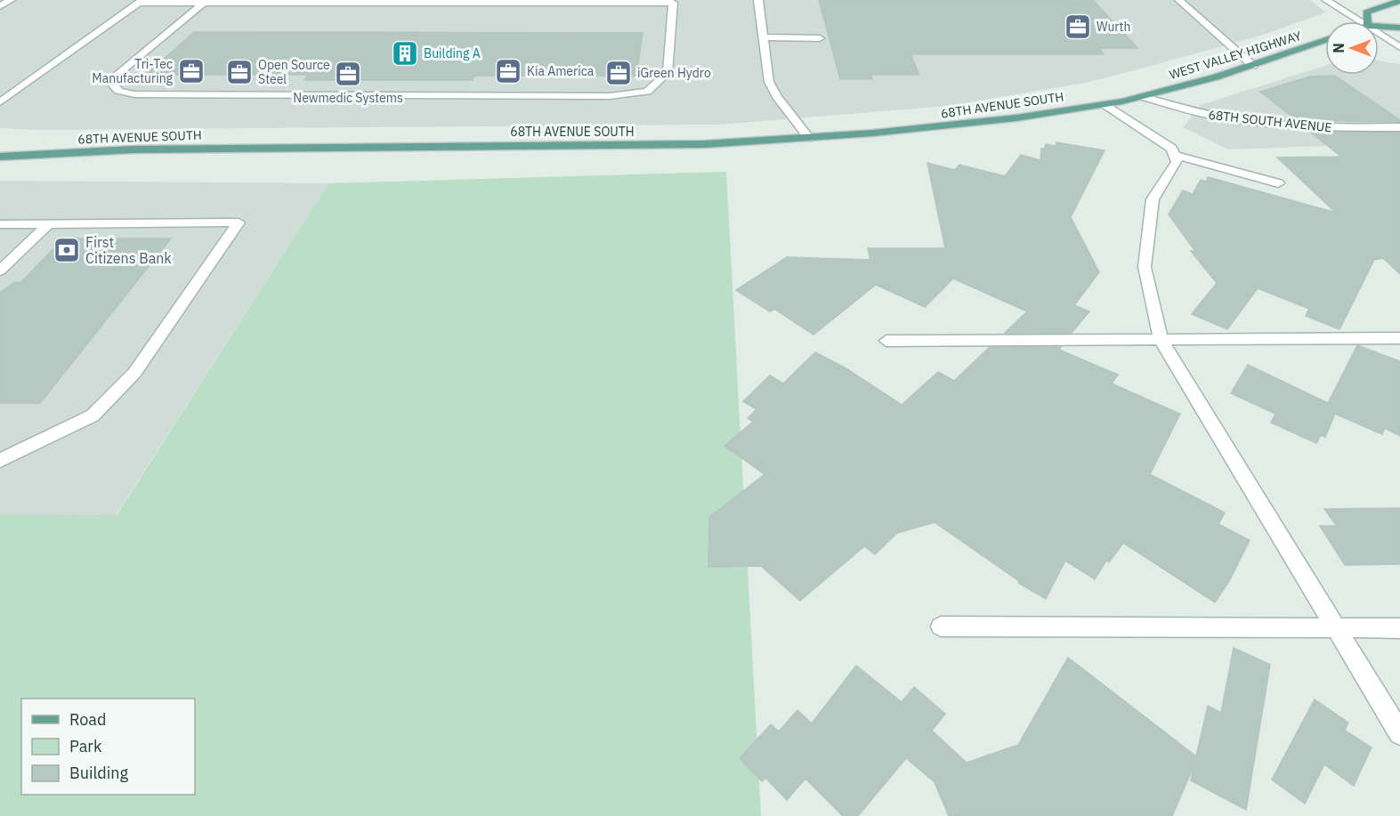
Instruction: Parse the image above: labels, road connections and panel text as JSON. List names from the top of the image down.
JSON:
{
  "streets": {
    "main road": ["WEST VALLEY HIGHWAY", "68TH AVENUE SOUTH"],
    "street": ["68TH SOUTH AVENUE"]
  },
  "crossings": [
    ["WEST VALLEY HIGHWAY", "68TH AVENUE SOUTH"],
    ["WEST VALLEY HIGHWAY", "68TH SOUTH AVENUE"],
    ["68TH AVENUE SOUTH", "68TH SOUTH AVENUE"]
  ],
  "places": {
    "office": [
      "Wurth",
      "Tri-Tec Manufacturing",
      "Kia America",
      "Open Source Steel",
      "iGreen Hydro",
      "Newmedic Systems"
    ],
    "building": ["Building A"],
    "bank": ["First Citizens Bank"]
  },
  "legend": ["Road", "Park", "Building"],
  "north": "left"
}
